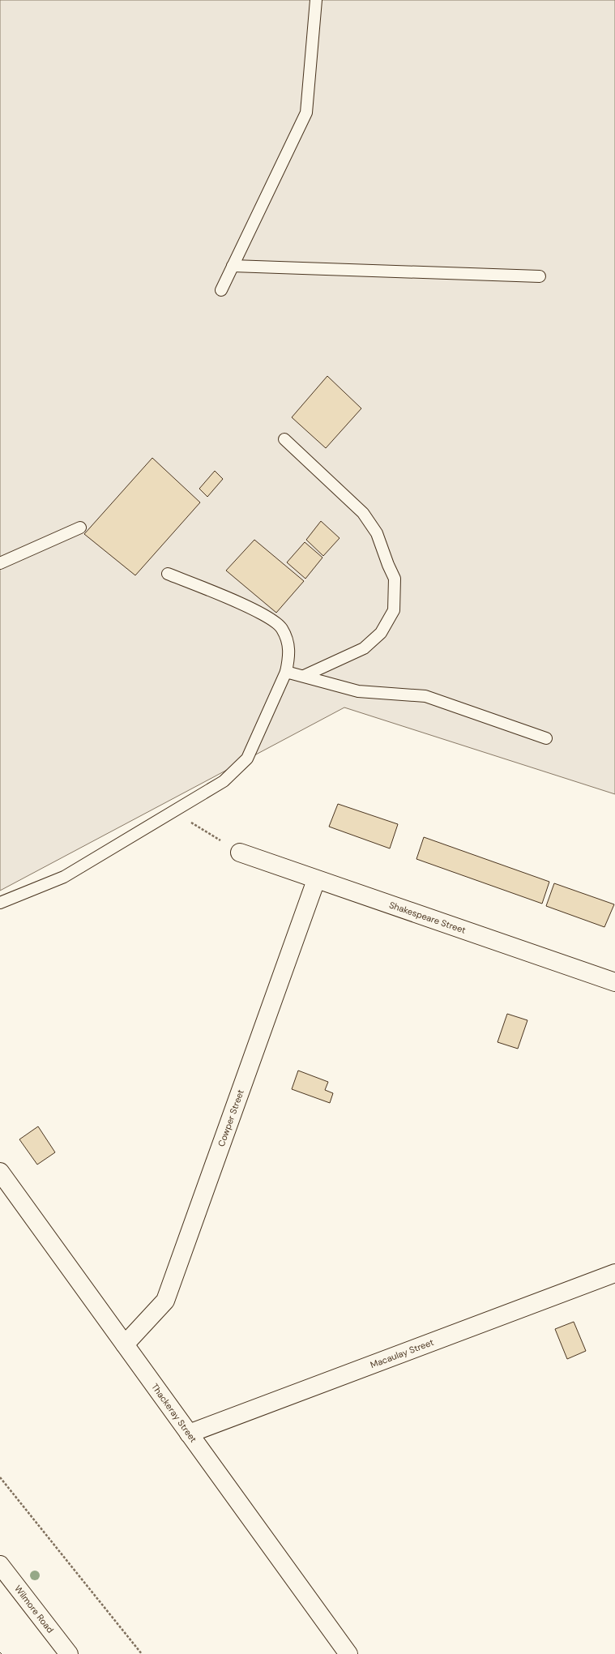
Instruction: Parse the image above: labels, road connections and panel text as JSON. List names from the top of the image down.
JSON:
{
  "streets": {
    "street": [
      "Shakespeare Street",
      "Cowper Street",
      "Macaulay Street",
      "Thackeray Street",
      "Wilmore Road"
    ]
  },
  "crossings": [
    ["Shakespeare Street", "Cowper Street"],
    ["Cowper Street", "Thackeray Street"],
    ["Macaulay Street", "Thackeray Street"]
  ]
}
